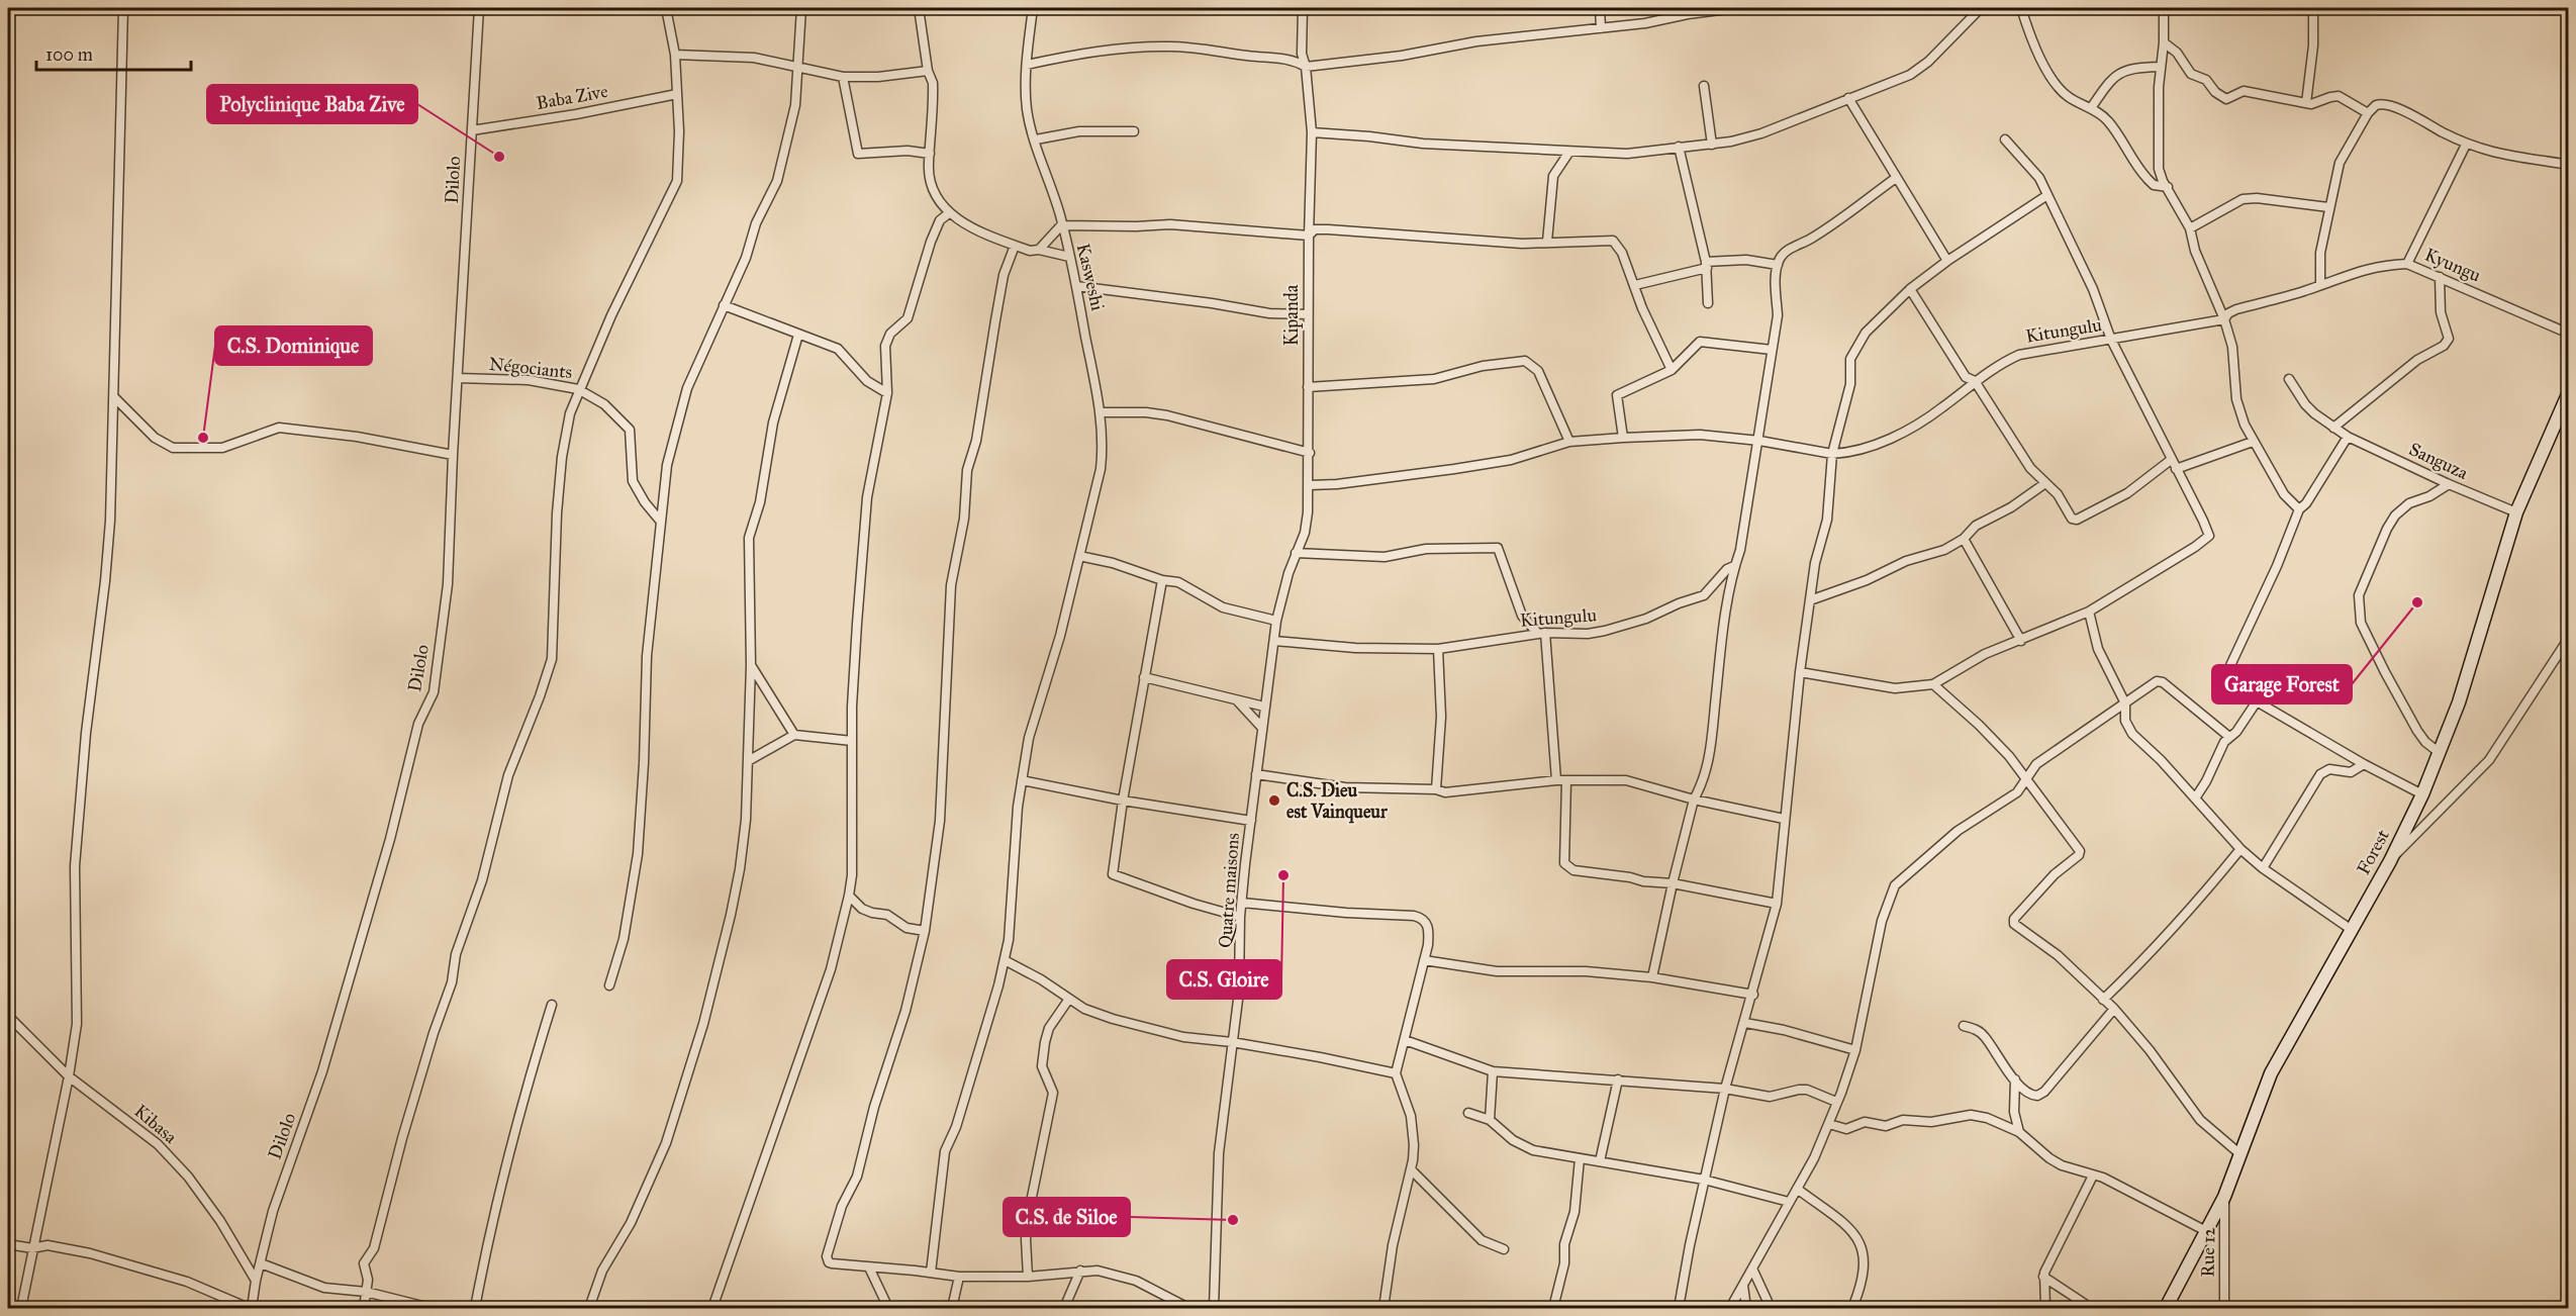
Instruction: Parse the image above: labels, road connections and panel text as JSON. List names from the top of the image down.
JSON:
{
  "streets": {
    "street": [
      "Baba Zive",
      "Dilolo",
      "Kyungu",
      "Kasweshi",
      "Kipanda",
      "Kitungulu",
      "Négociants",
      "Sanguza",
      "Forest",
      "Quatre maisons",
      "Kibasa",
      "Rue 12"
    ]
  },
  "crossings": [
    ["Baba Zive", "Dilolo"],
    ["Dilolo", "Négociants"],
    ["Dilolo", "Kibasa"],
    ["Kyungu", "Kitungulu"],
    ["Kipanda", "Quatre maisons"],
    ["Kitungulu", "Quatre maisons"],
    ["Sanguza", "Forest"],
    ["Forest", "Rue 12"]
  ],
  "places": [
    "Polyclinique Baba Zive",
    "C.S. Dominique",
    "Garage Forest",
    "C.S. Dieu est Vainqueur",
    "C.S. Gloire",
    "C.S. de Siloe"
  ],
  "scale_bar": "100 m"
}
